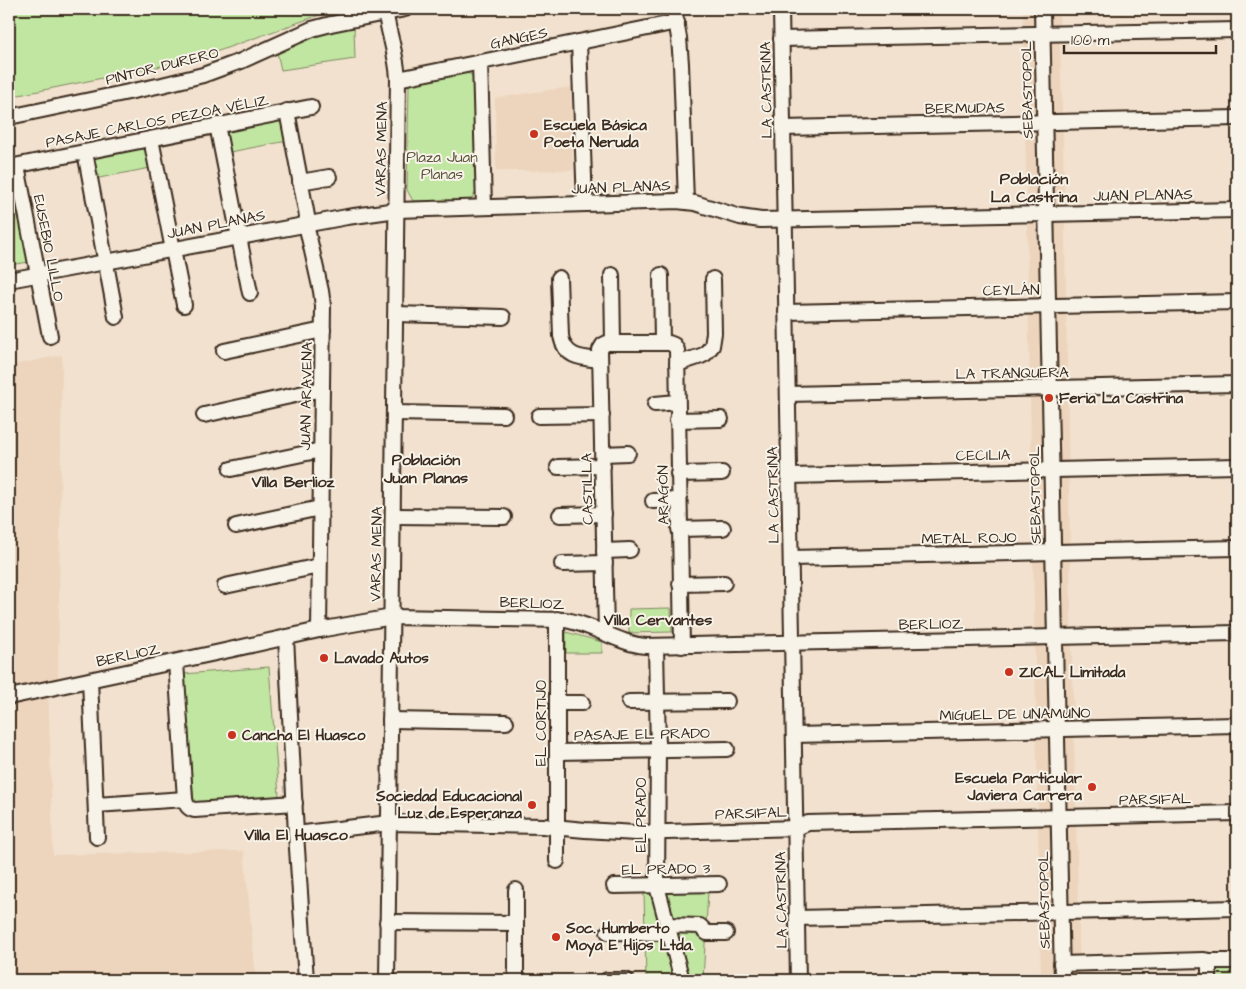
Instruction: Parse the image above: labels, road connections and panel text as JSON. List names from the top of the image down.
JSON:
{
  "streets": {
    "street": [
      "GANGES",
      "PINTOR DURERO",
      "LA CASTRINA",
      "SEBASTOPOL",
      "BERMUDAS",
      "PASAJE CARLOS PEZOA VÉLIZ",
      "VARAS MENA",
      "JUAN PLANAS",
      "EUSEBIO LILLO",
      "CEYLÁN",
      "LA TRANQUERA",
      "JUAN ARAVENA",
      "CECILIA",
      "CASTILLA",
      "ARAGÓN",
      "METAL ROJO",
      "BERLIOZ",
      "MIGUEL DE UNAMUNO",
      "EL CORTIJO",
      "PASAJE EL PRADO",
      "PARSIFAL",
      "EL PRADO",
      "EL PRADO 3"
    ]
  },
  "crossings": [
    ["GANGES", "VARAS MENA"],
    ["PINTOR DURERO", "VARAS MENA"],
    ["LA CASTRINA", "BERMUDAS"],
    ["LA CASTRINA", "JUAN PLANAS"],
    ["LA CASTRINA", "CEYLÁN"],
    ["LA CASTRINA", "LA TRANQUERA"],
    ["LA CASTRINA", "CECILIA"],
    ["LA CASTRINA", "METAL ROJO"],
    ["LA CASTRINA", "BERLIOZ"],
    ["LA CASTRINA", "MIGUEL DE UNAMUNO"],
    ["LA CASTRINA", "PARSIFAL"],
    ["SEBASTOPOL", "BERMUDAS"],
    ["SEBASTOPOL", "JUAN PLANAS"],
    ["SEBASTOPOL", "CEYLÁN"],
    ["SEBASTOPOL", "LA TRANQUERA"],
    ["SEBASTOPOL", "CECILIA"],
    ["SEBASTOPOL", "METAL ROJO"],
    ["SEBASTOPOL", "BERLIOZ"],
    ["SEBASTOPOL", "MIGUEL DE UNAMUNO"],
    ["SEBASTOPOL", "PARSIFAL"],
    ["PASAJE CARLOS PEZOA VÉLIZ", "EUSEBIO LILLO"],
    ["PASAJE CARLOS PEZOA VÉLIZ", "JUAN ARAVENA"],
    ["VARAS MENA", "JUAN PLANAS"],
    ["VARAS MENA", "BERLIOZ"],
    ["VARAS MENA", "PARSIFAL"],
    ["JUAN PLANAS", "EUSEBIO LILLO"],
    ["JUAN PLANAS", "JUAN ARAVENA"],
    ["JUAN ARAVENA", "BERLIOZ"],
    ["CASTILLA", "BERLIOZ"],
    ["ARAGÓN", "BERLIOZ"],
    ["BERLIOZ", "EL CORTIJO"],
    ["BERLIOZ", "EL PRADO"],
    ["EL CORTIJO", "PASAJE EL PRADO"],
    ["EL CORTIJO", "PARSIFAL"],
    ["PASAJE EL PRADO", "EL PRADO"],
    ["PARSIFAL", "EL PRADO"],
    ["EL PRADO", "EL PRADO 3"]
  ],
  "districts": [
    "Población La Castrina",
    "Población Juan Planas",
    "Villa Berlioz",
    "Villa Cervantes",
    "Villa El Huasco"
  ],
  "parks": ["Plaza Juan Planas"],
  "places": [
    "Escuela Básica Poeta Neruda",
    "Feria La Castrina",
    "Lavado Autos",
    "ZICAL Limitada",
    "Cancha El Huasco",
    "Escuela Particular Javiera Carrera",
    "Sociedad Educacional Luz de Esperanza",
    "Soc. Humberto Moya E Hijos Ltda."
  ],
  "scale_bar": "100 m"
}
